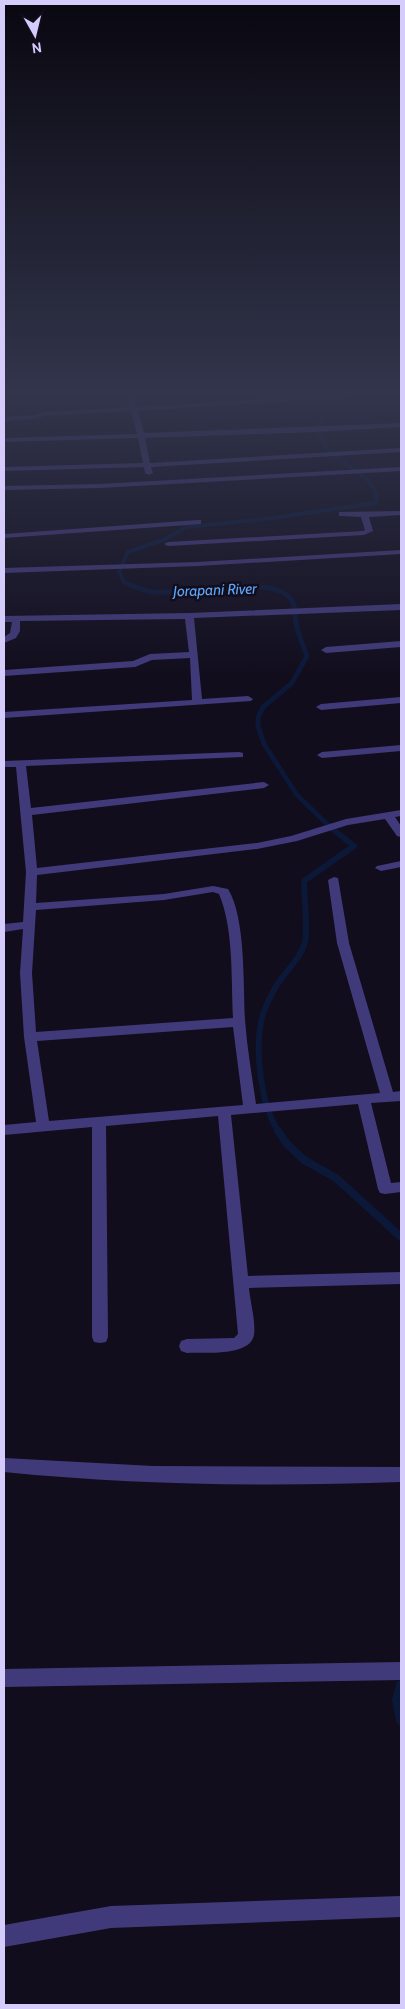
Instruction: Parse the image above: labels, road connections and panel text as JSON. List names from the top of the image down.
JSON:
{
  "water": ["Jorapani River"],
  "north": "bottom"
}
